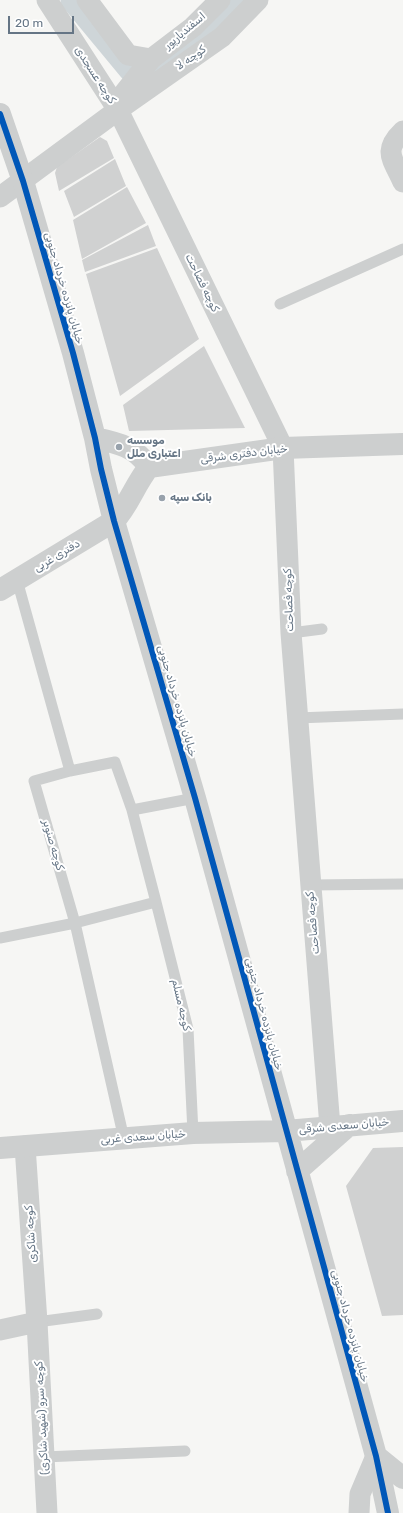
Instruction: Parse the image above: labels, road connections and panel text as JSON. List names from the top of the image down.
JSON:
{
  "streets": {
    "street": [
      "اسفندیارپور",
      "کوچه لا",
      "کوچه عسجدی",
      "کوچه فصاحت",
      "خیابان پانزده خرداد جنوبی",
      "خیابان دفتری شرقی",
      "دفتری غربی",
      "خیابان سعدی شرقی",
      "خیابان سعدی غربی",
      "کوچه شاکری",
      "کوچه سرو (شهید شاکری)"
    ],
    "lane": ["کوچه صنوبر", "کوچه مسلم"]
  },
  "crossings": [
    ["اسفندیارپور", "کوچه لا"],
    ["اسفندیارپور", "کوچه عسجدی"],
    ["اسفندیارپور", "کوچه فصاحت"],
    ["کوچه لا", "کوچه عسجدی"],
    ["کوچه لا", "کوچه فصاحت"],
    ["کوچه عسجدی", "کوچه فصاحت"],
    ["کوچه فصاحت", "خیابان دفتری شرقی"],
    ["کوچه فصاحت", "خیابان سعدی شرقی"],
    ["خیابان پانزده خرداد جنوبی", "دفتری غربی"],
    ["خیابان پانزده خرداد جنوبی", "خیابان سعدی شرقی"],
    ["خیابان پانزده خرداد جنوبی", "خیابان سعدی غربی"],
    ["کوچه صنوبر", "کوچه مسلم"],
    ["کوچه صنوبر", "خیابان سعدی غربی"],
    ["کوچه مسلم", "خیابان سعدی غربی"],
    ["خیابان سعدی شرقی", "خیابان سعدی غربی"],
    ["خیابان سعدی غربی", "کوچه شاکری"],
    ["کوچه شاکری", "کوچه سرو (شهید شاکری)"]
  ],
  "places": ["موسسه اعتباری ملل", "بانک سپه"],
  "scale_bar": "20 m"
}
